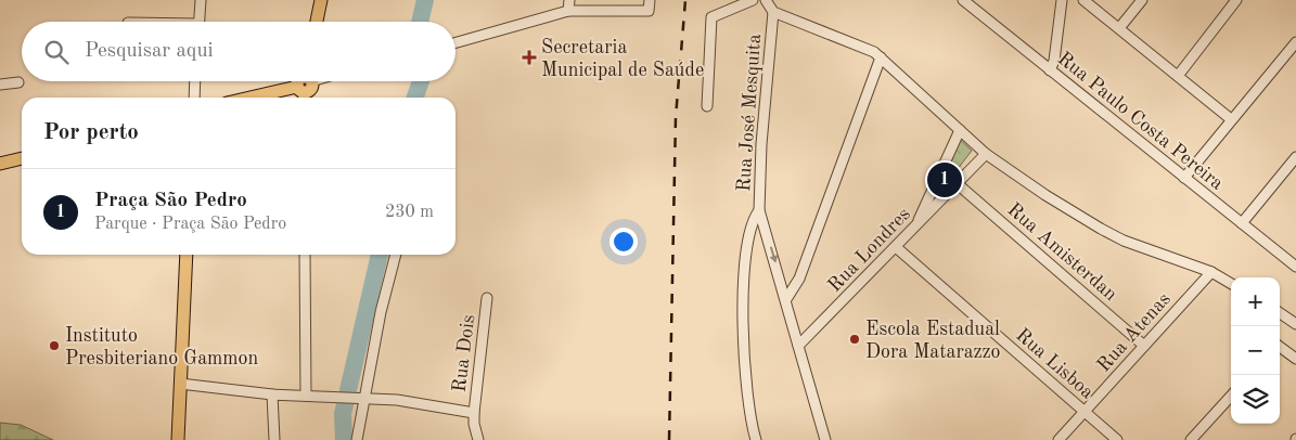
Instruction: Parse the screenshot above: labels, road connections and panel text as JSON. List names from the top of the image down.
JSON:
{
  "streets": {
    "street": [
      "Rua José Mesquita",
      "Rua Paulo Costa Pereira",
      "Rua Londres",
      "Rua Amisterdan",
      "Rua Atenas",
      "Rua Dois",
      "Rua Lisboa"
    ]
  },
  "crossings": [
    ["Rua Londres", "Rua Amisterdan"],
    ["Rua Londres", "Rua Lisboa"],
    ["Rua Amisterdan", "Rua Atenas"],
    ["Rua Atenas", "Rua Lisboa"]
  ],
  "places": {
    "health": ["Secretaria Municipal de Saúde"],
    "other": ["Escola Estadual Dora Matarazzo", "Instituto Presbiteriano Gammon"]
  },
  "page": {
    "search": "Pesquisar aqui",
    "heading": "Por perto",
    "pins": "1",
    "list": [
      {
        "mark": "1",
        "name": "Praça São Pedro",
        "note": "Parque · Praça São Pedro",
        "value": "230 m"
      }
    ],
    "map_buttons": ["+", "−"]
  }
}
